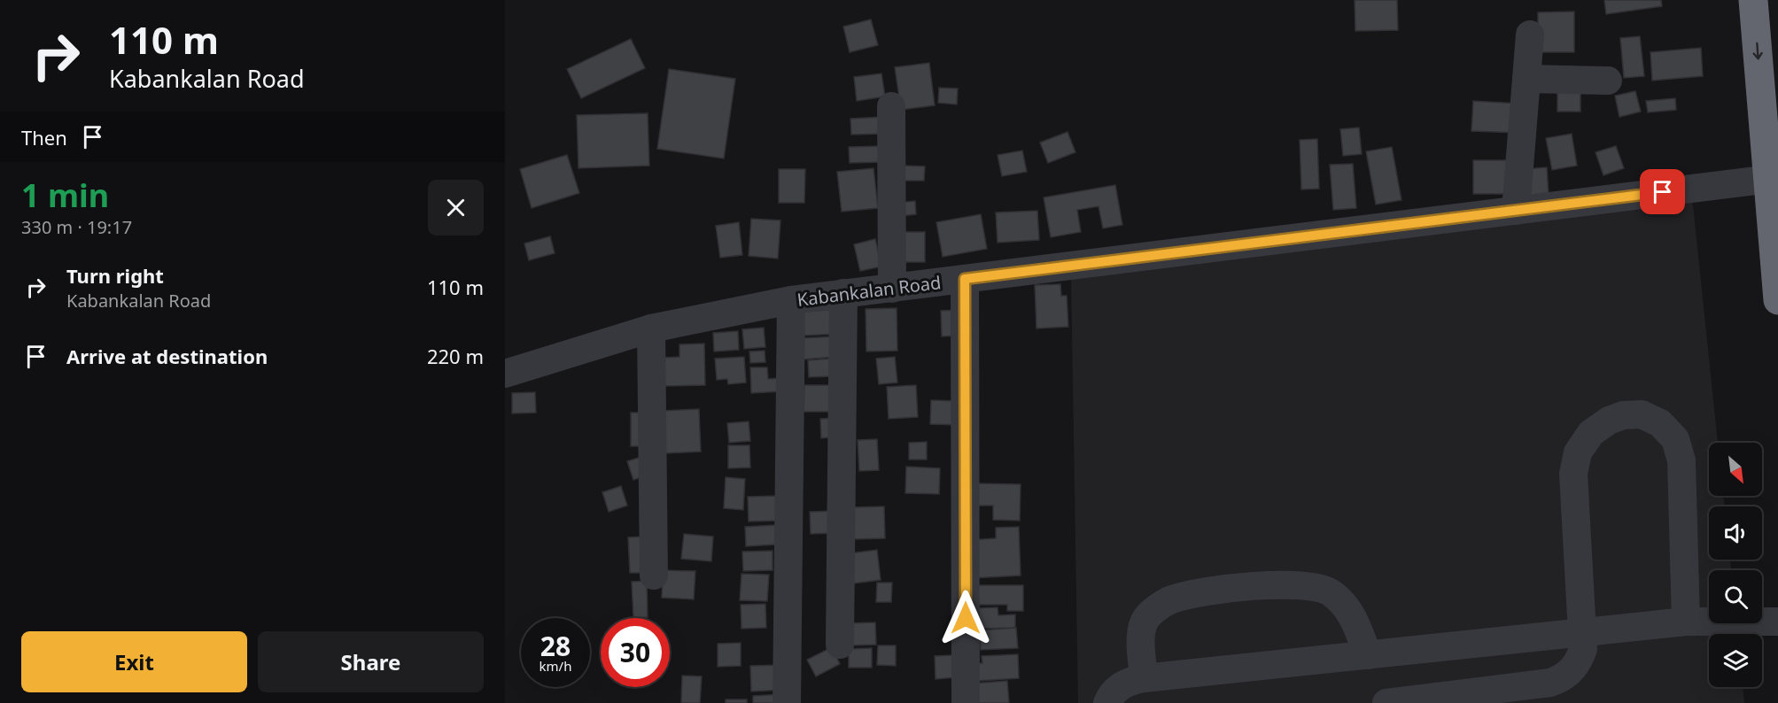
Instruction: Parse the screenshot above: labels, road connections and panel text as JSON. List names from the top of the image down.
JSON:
{
  "streets": {
    "street": ["Kabankalan Road"]
  },
  "north": "bottom right",
  "page": {
    "turn": ["110 m", "Kabankalan Road"],
    "then": "Then",
    "heading": ["1 min", "330 m · 19:17"],
    "list": [
      {
        "name": "Turn right",
        "note": "Kabankalan Road",
        "value": "110 m"
      },
      {
        "name": "Arrive at destination",
        "value": "220 m"
      }
    ],
    "speed": "28 km/h",
    "limit": "30",
    "buttons": ["Exit", "Share"]
  }
}
